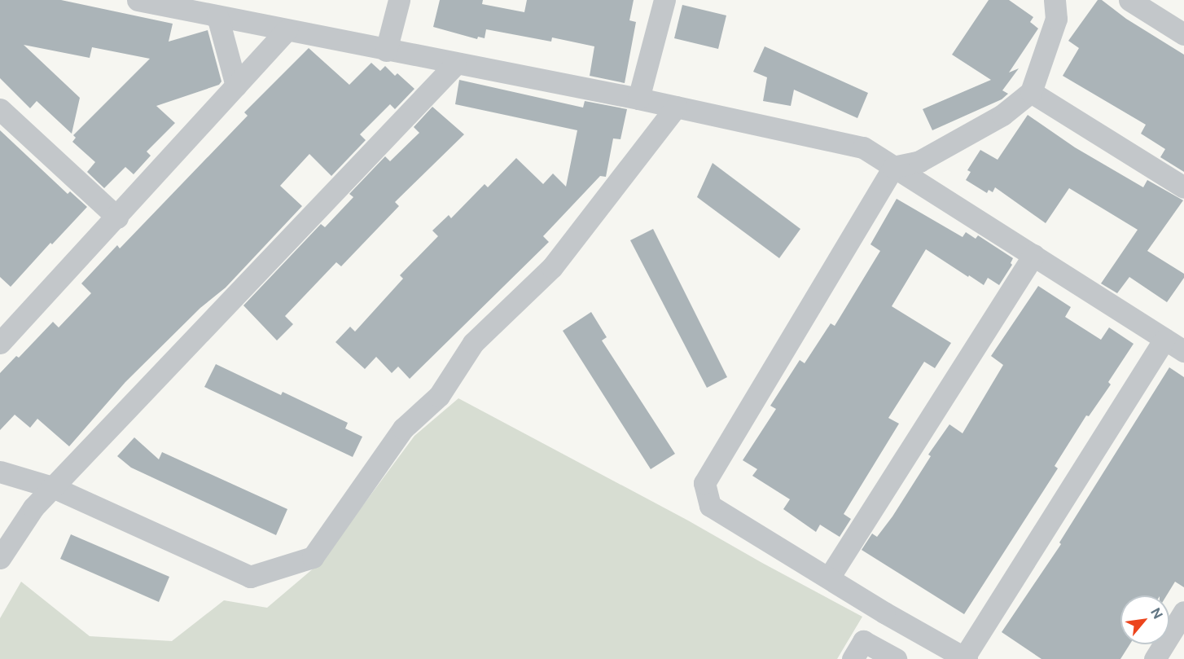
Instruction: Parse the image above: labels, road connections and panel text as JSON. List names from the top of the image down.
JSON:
{
  "north": "top right"
}
